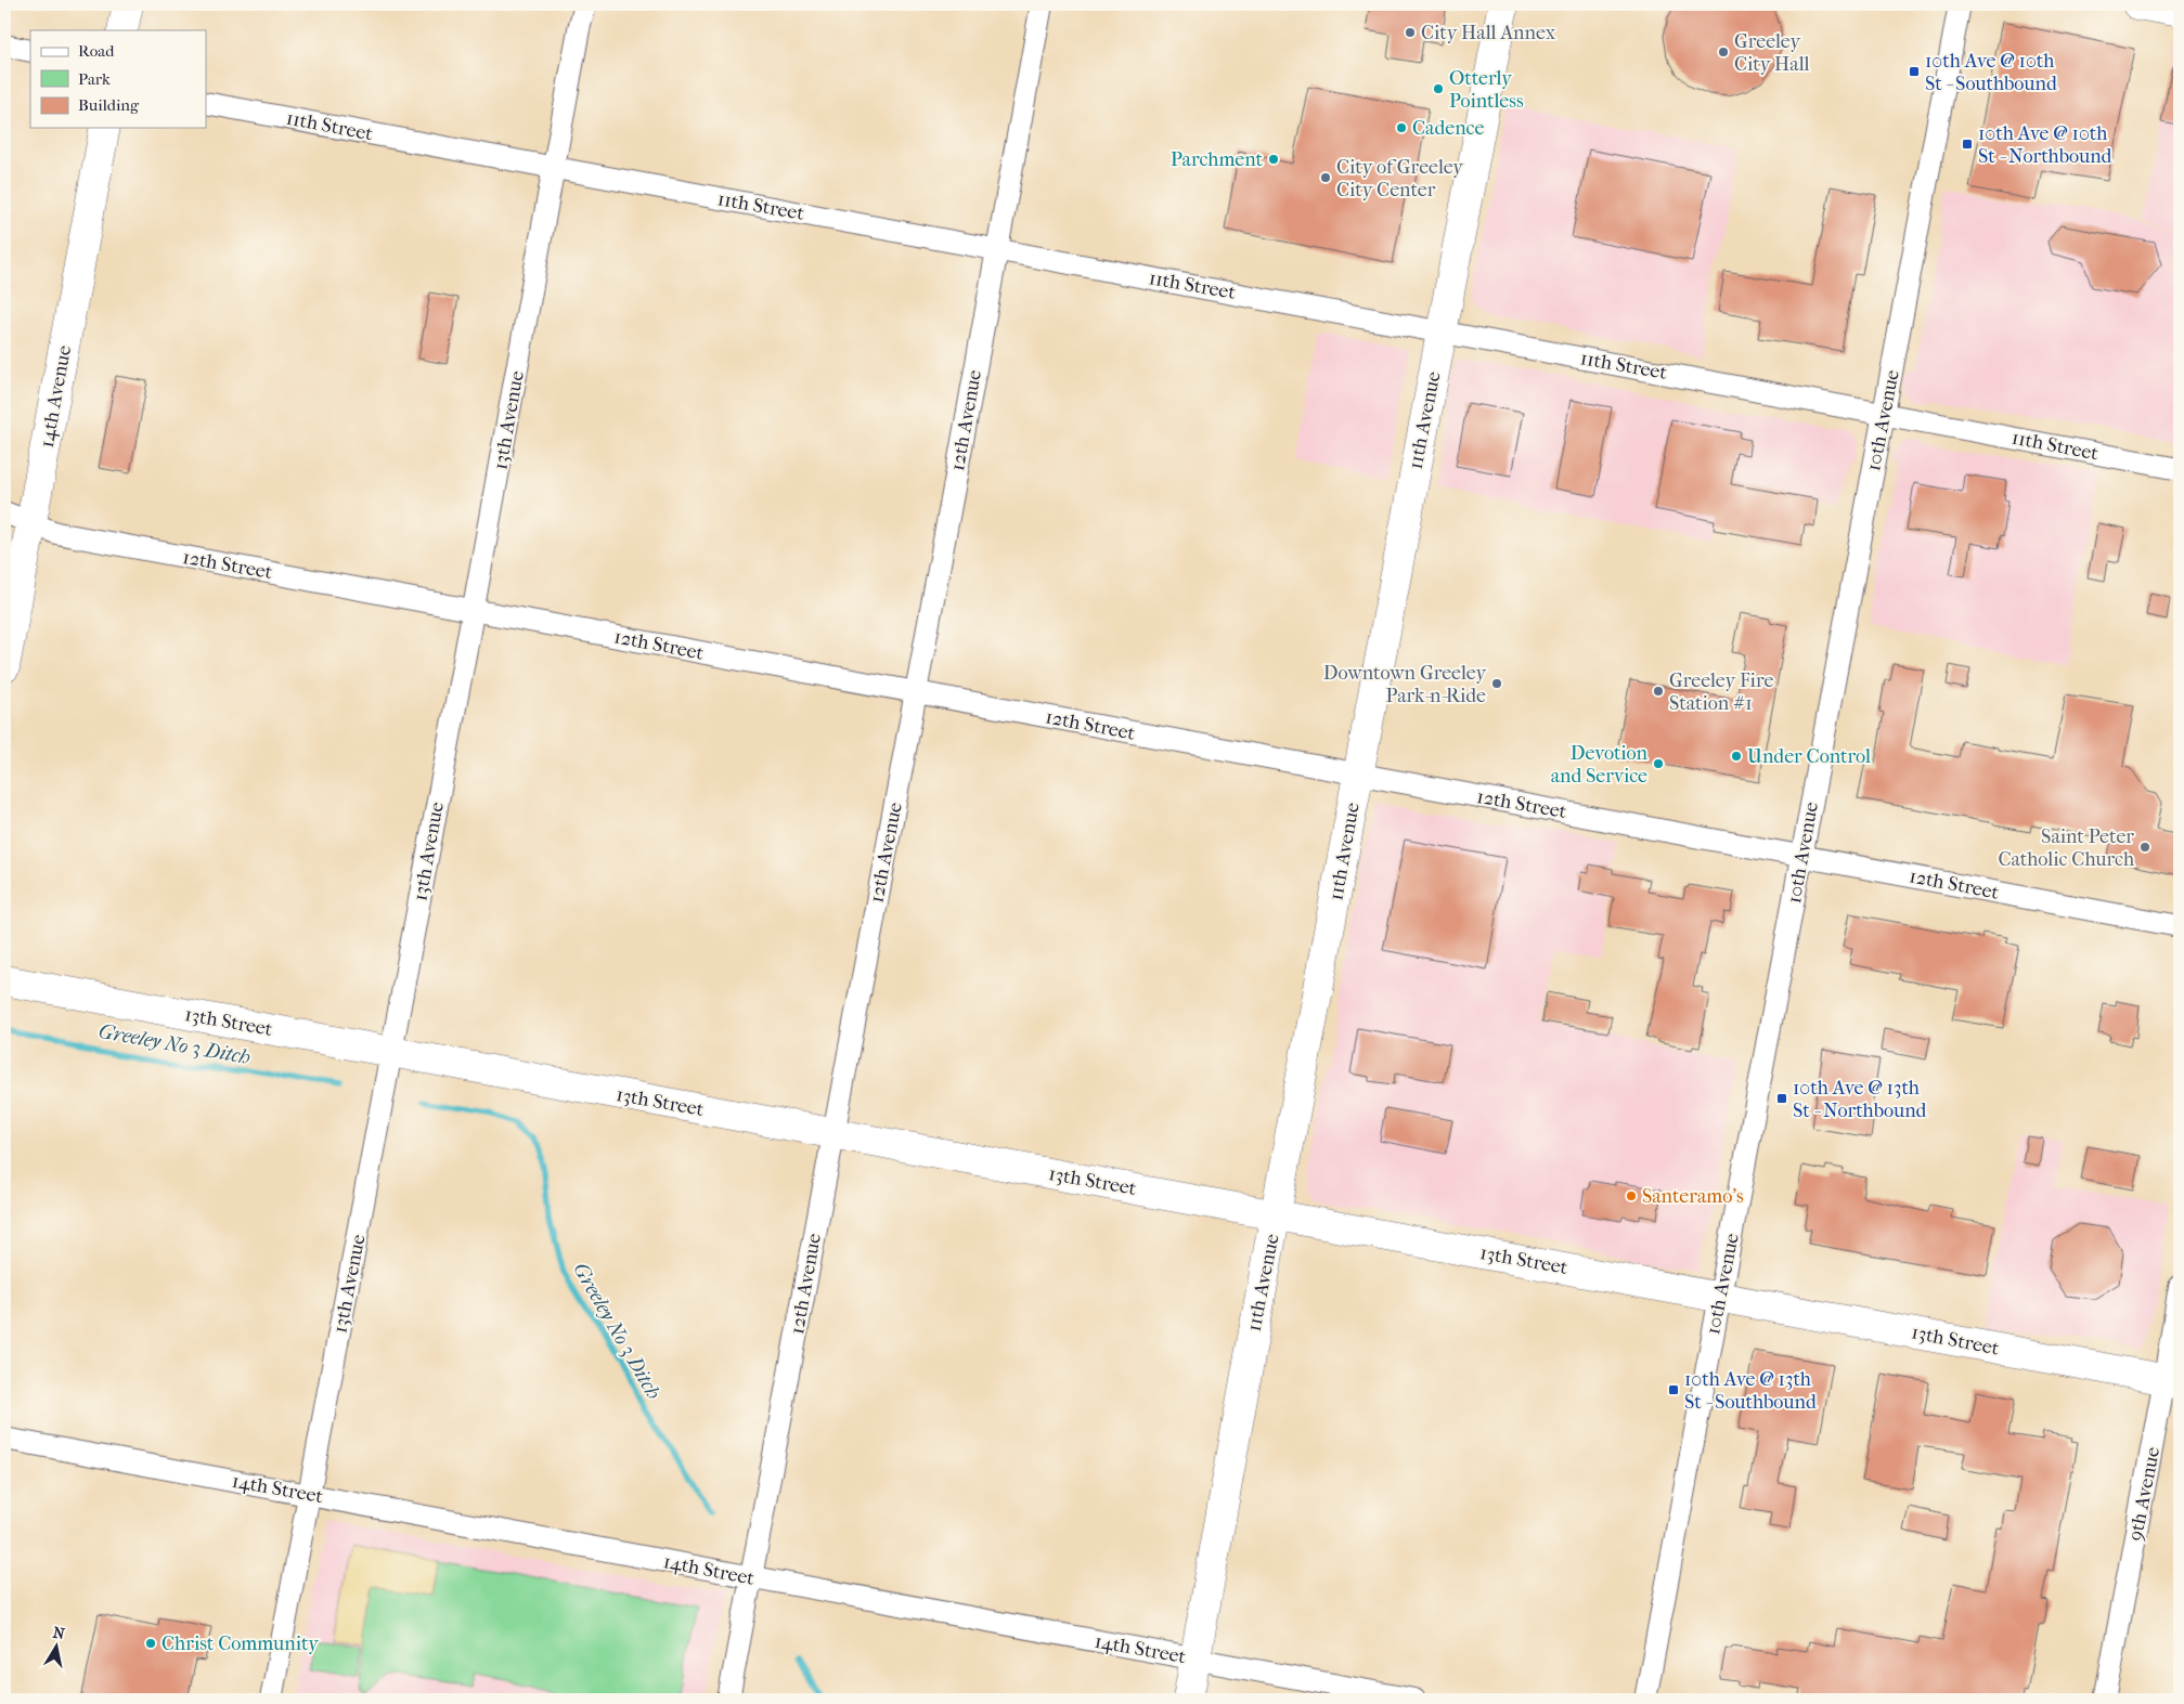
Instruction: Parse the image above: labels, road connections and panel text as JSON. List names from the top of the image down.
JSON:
{
  "streets": {
    "street": [
      "11th Street",
      "14th Avenue",
      "13th Avenue",
      "12th Avenue",
      "11th Avenue",
      "10th Avenue",
      "12th Street",
      "13th Street",
      "14th Street",
      "9th Avenue"
    ]
  },
  "crossings": [
    ["11th Street", "13th Avenue"],
    ["11th Street", "12th Avenue"],
    ["11th Street", "11th Avenue"],
    ["11th Street", "10th Avenue"],
    ["14th Avenue", "12th Street"],
    ["13th Avenue", "12th Street"],
    ["13th Avenue", "13th Street"],
    ["13th Avenue", "14th Street"],
    ["12th Avenue", "12th Street"],
    ["12th Avenue", "13th Street"],
    ["12th Avenue", "14th Street"],
    ["11th Avenue", "12th Street"],
    ["11th Avenue", "13th Street"],
    ["11th Avenue", "14th Street"],
    ["10th Avenue", "12th Street"],
    ["10th Avenue", "13th Street"],
    ["13th Street", "9th Avenue"]
  ],
  "water": ["Greeley No 3 Ditch"],
  "places": {
    "other": [
      "City Hall Annex",
      "Greeley City Hall",
      "Otterly Pointless",
      "Cadence",
      "Parchment",
      "City of Greeley City Center",
      "Downtown Greeley Park-n-Ride",
      "Greeley Fire Station #1",
      "Under Control",
      "Devotion and Service",
      "Saint Peter Catholic Church",
      "Santeramo's",
      "Christ Community"
    ],
    "transit": [
      "10th Ave @ 10th St - Southbound",
      "10th Ave @ 10th St - Northbound",
      "10th Ave @ 13th St - Northbound",
      "10th Ave @ 13th St - Southbound"
    ]
  },
  "legend": ["Road", "Park", "Building"],
  "north": "top"
}
